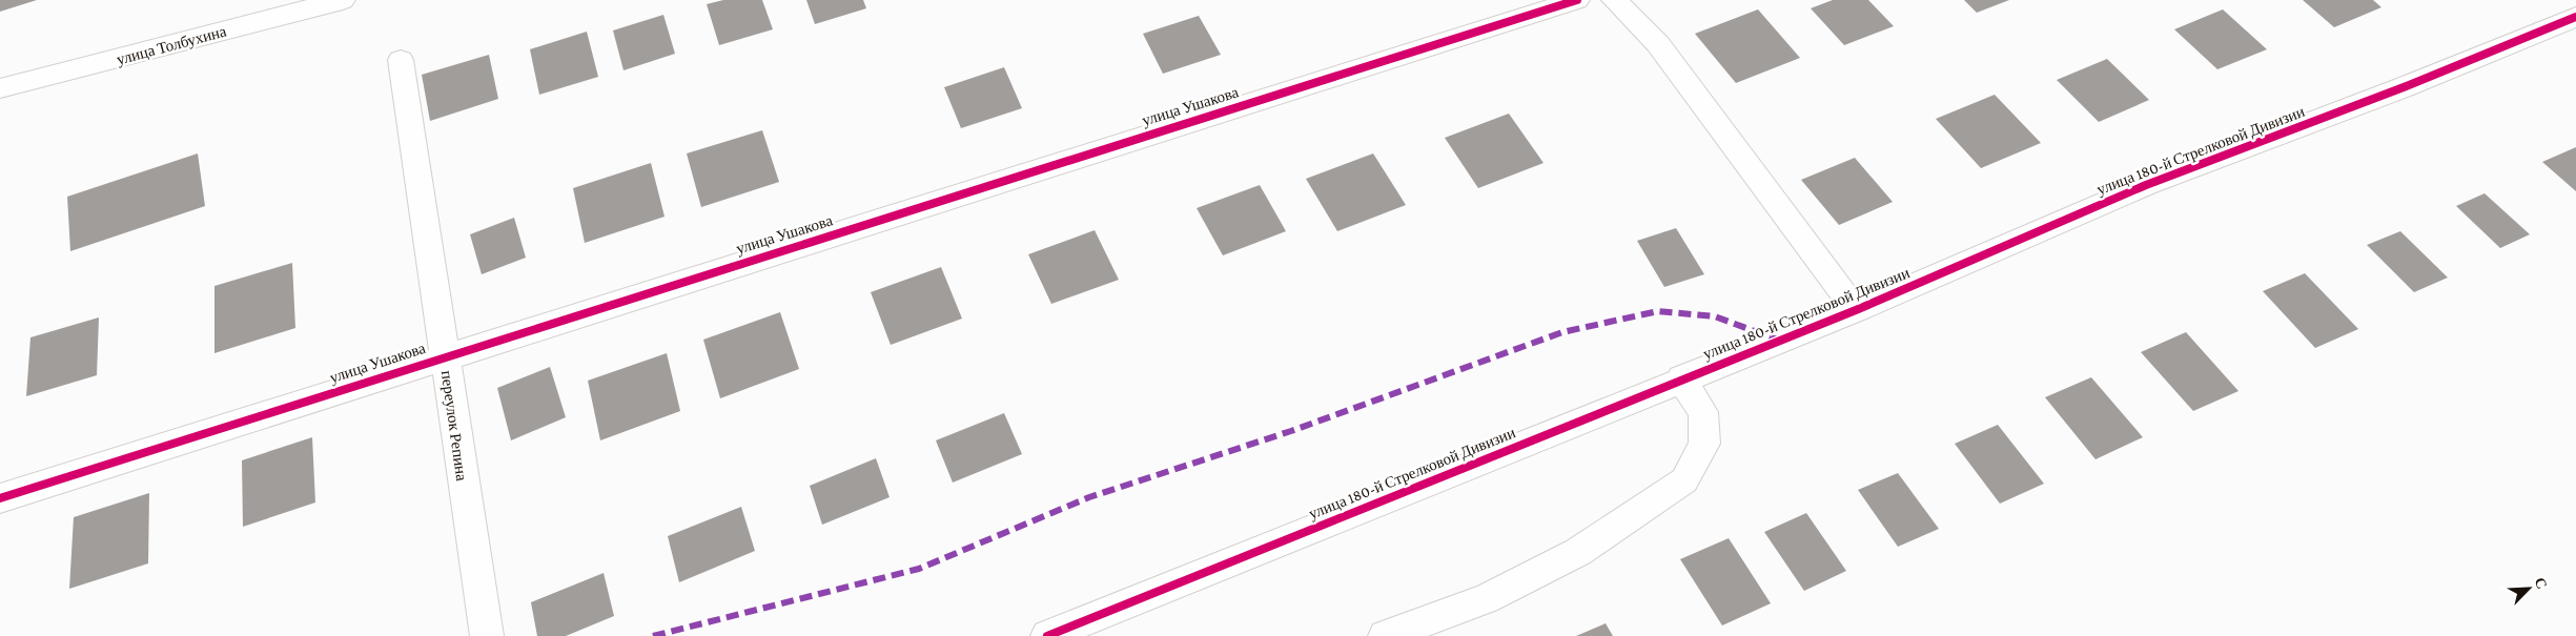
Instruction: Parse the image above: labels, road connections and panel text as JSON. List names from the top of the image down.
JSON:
{
  "streets": {
    "street": [
      "улица Толбухина",
      "улица Ушакова",
      "улица 180-й Стрелковой Дивизии",
      "переулок Репина"
    ]
  },
  "crossings": [
    ["улица Ушакова", "переулок Репина"]
  ],
  "north": "top right"
}
